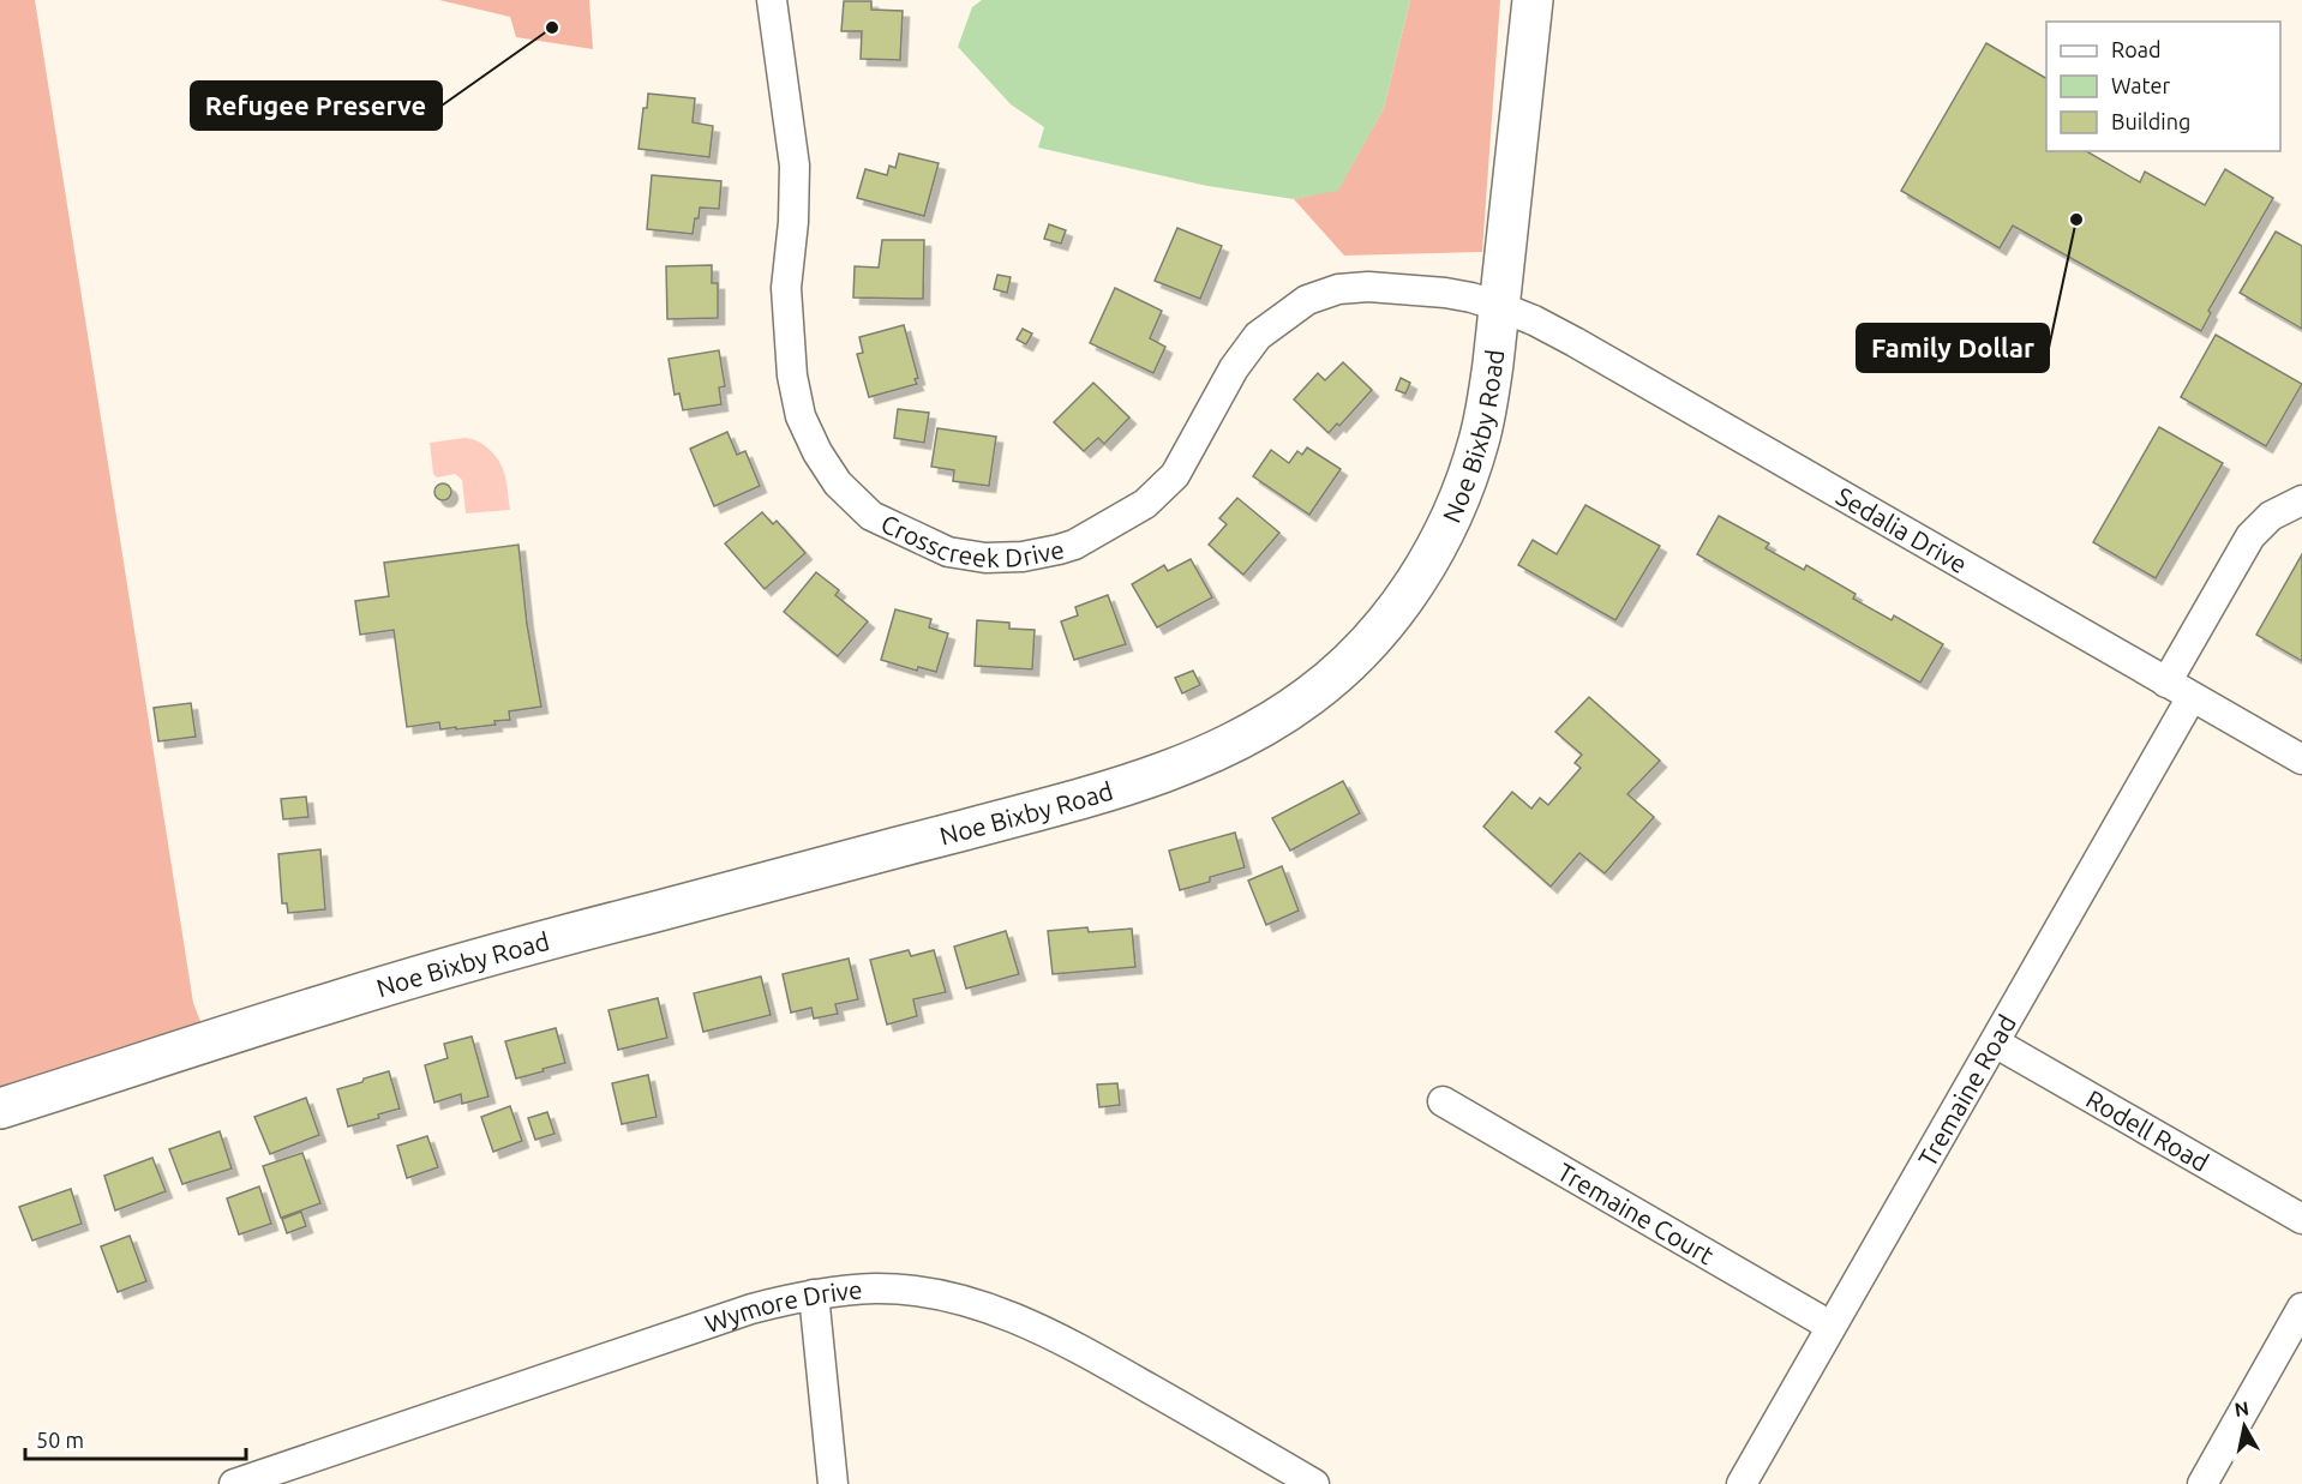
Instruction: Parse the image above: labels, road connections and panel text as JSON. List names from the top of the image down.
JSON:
{
  "streets": {
    "street": [
      "Noe Bixby Road",
      "Sedalia Drive",
      "Crosscreek Drive",
      "Tremaine Road",
      "Rodell Road",
      "Tremaine Court",
      "Wymore Drive"
    ]
  },
  "crossings": [
    ["Noe Bixby Road", "Sedalia Drive"],
    ["Noe Bixby Road", "Crosscreek Drive"],
    ["Sedalia Drive", "Crosscreek Drive"],
    ["Sedalia Drive", "Tremaine Road"],
    ["Tremaine Road", "Rodell Road"],
    ["Tremaine Road", "Tremaine Court"]
  ],
  "places": ["Refugee Preserve", "Family Dollar"],
  "legend": ["Road", "Water", "Building"],
  "scale_bar": "50 m",
  "north": "top"
}
